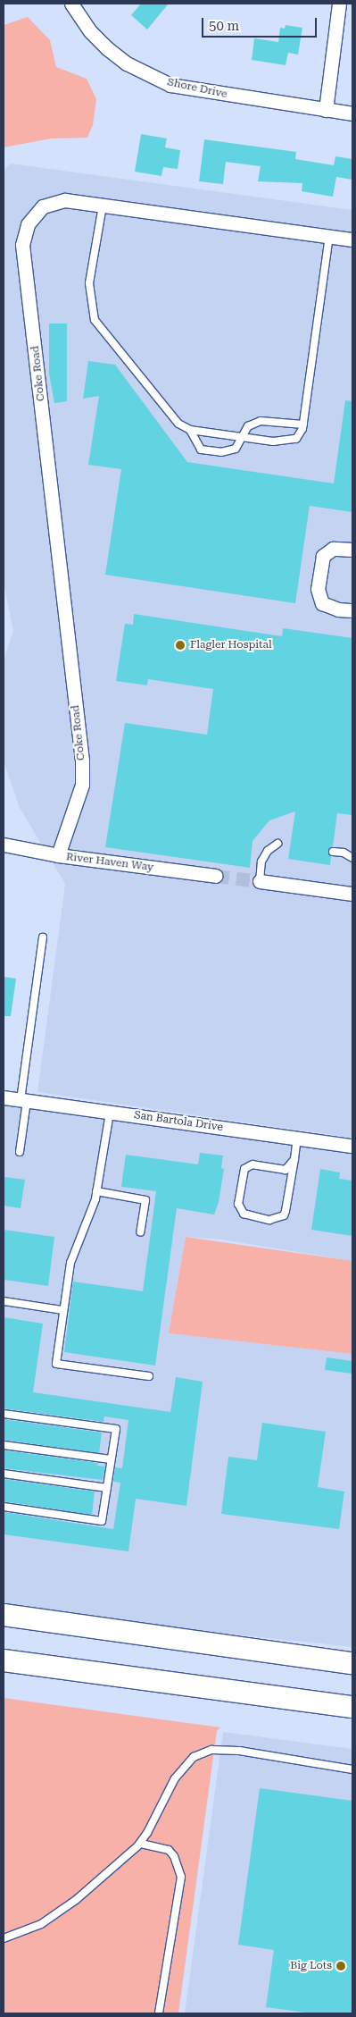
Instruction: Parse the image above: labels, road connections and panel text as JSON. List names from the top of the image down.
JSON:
{
  "streets": {
    "street": [
      "Shore Drive",
      "Coke Road",
      "River Haven Way",
      "San Bartola Drive"
    ]
  },
  "crossings": [
    ["Coke Road", "River Haven Way"]
  ],
  "places": ["Flagler Hospital", "Big Lots"],
  "scale_bar": "50 m"
}
